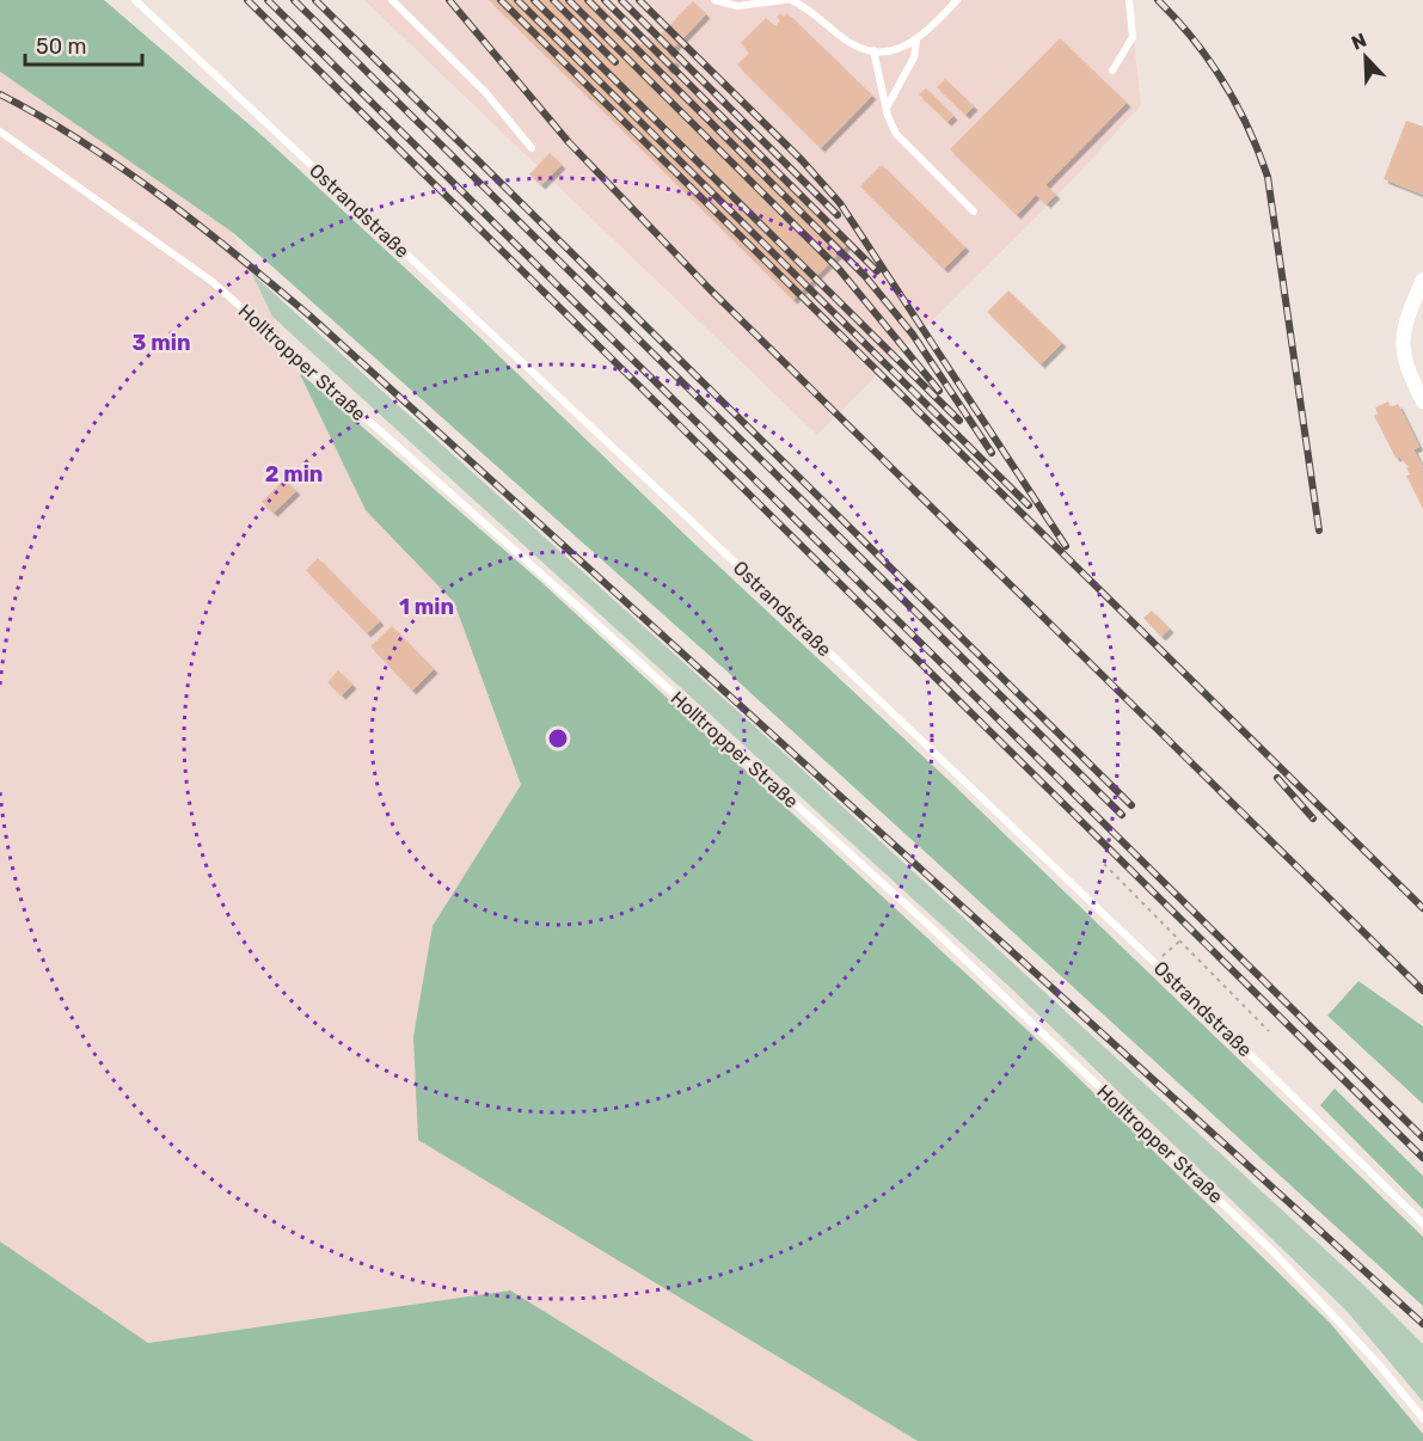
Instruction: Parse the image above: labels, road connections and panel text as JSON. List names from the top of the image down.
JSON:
{
  "streets": {
    "lane": ["Ostrandstraße", "Holltropper Straße"]
  },
  "scale_bar": "50 m",
  "north": "top left",
  "rings": ["3 min", "2 min", "1 min"]
}
